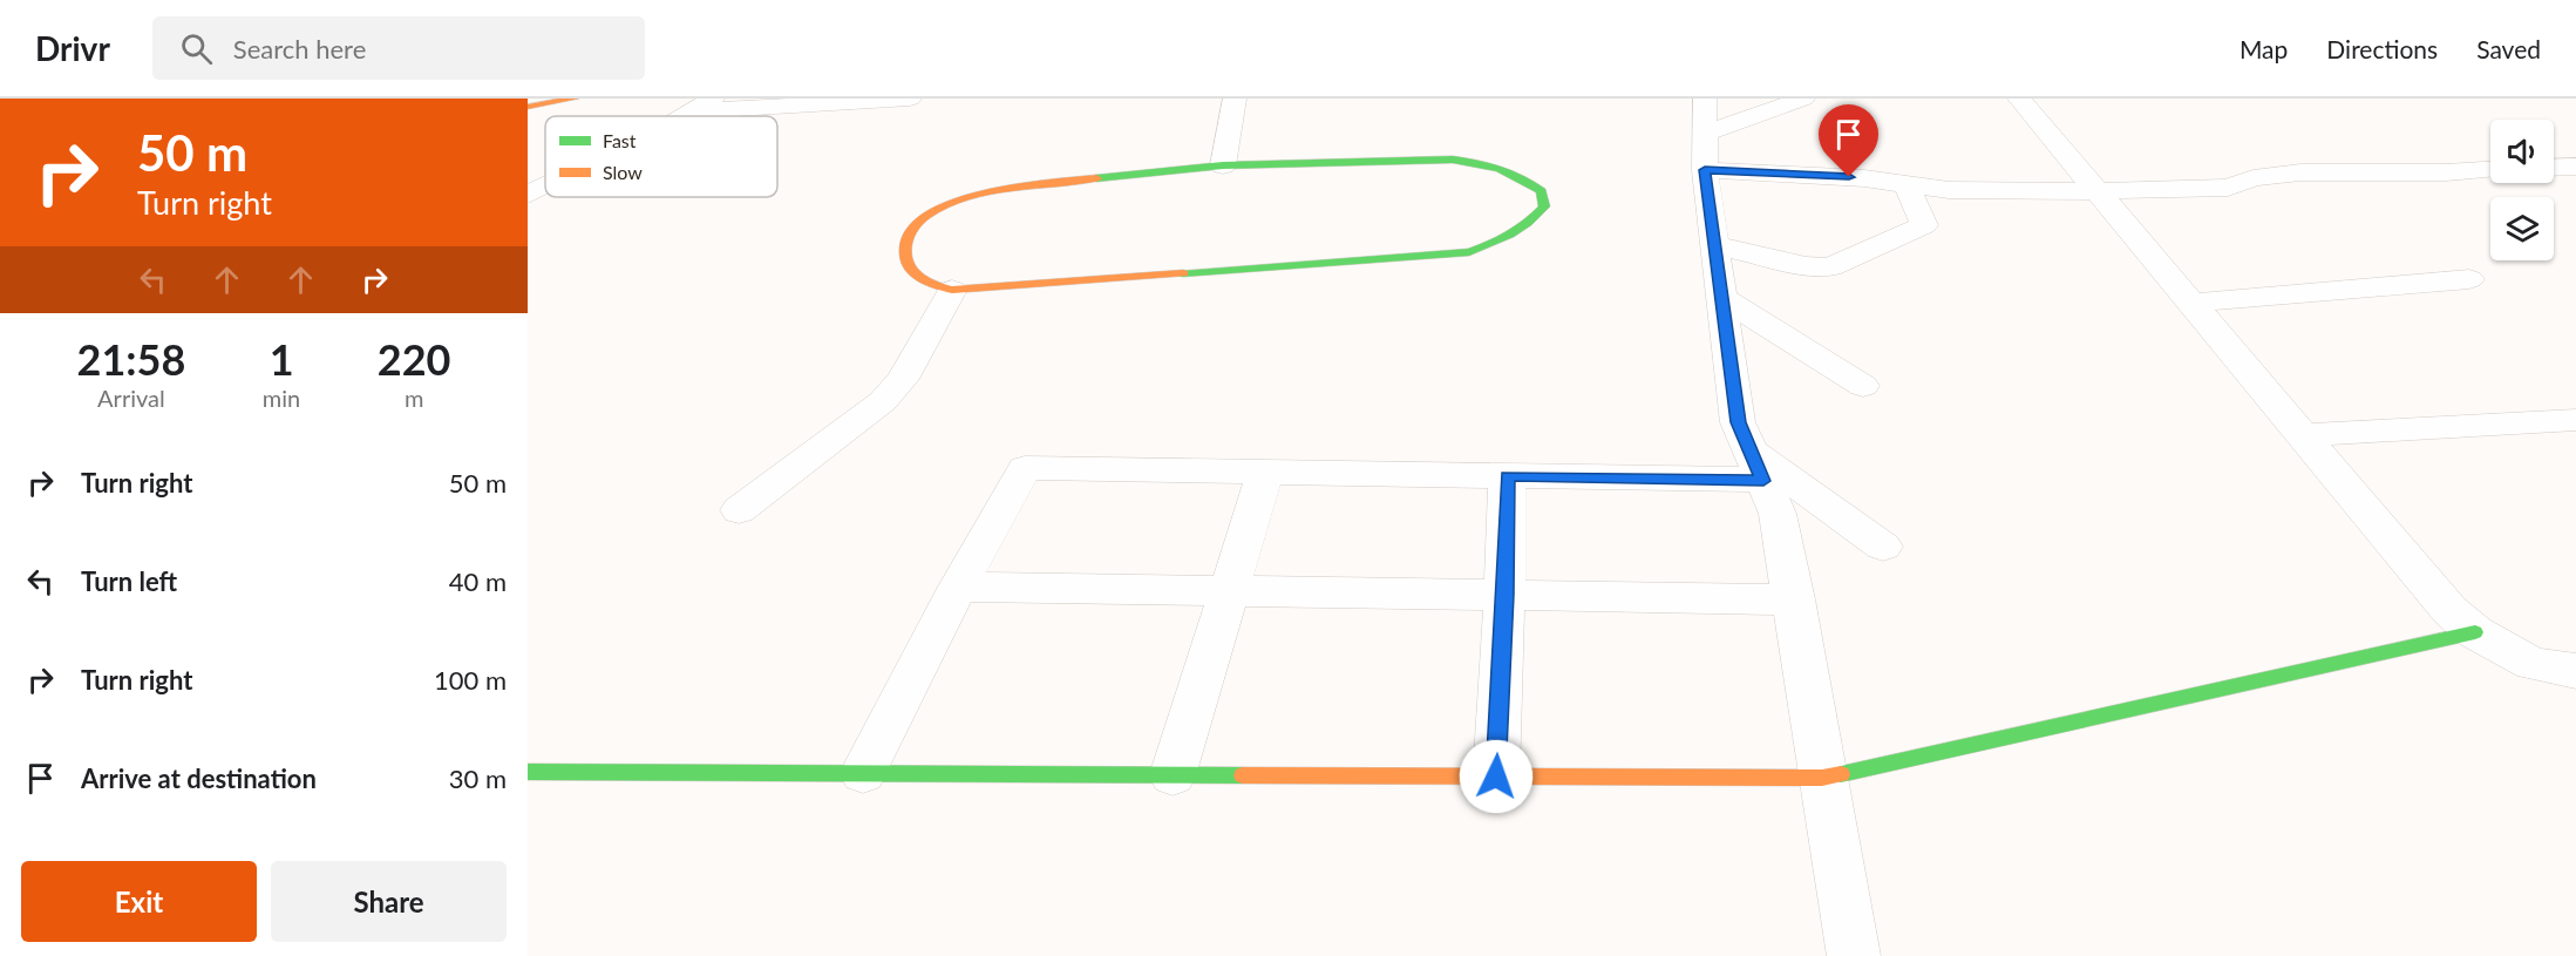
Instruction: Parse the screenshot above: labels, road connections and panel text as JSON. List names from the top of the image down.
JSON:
{
  "legend": ["Fast", "Slow"],
  "page": {
    "header": "Drivr",
    "search": "Search here",
    "nav": ["Map", "Directions", "Saved"],
    "turn": ["50 m", "Turn right"],
    "eta": [
      "21:58",
      "Arrival",
      "1",
      "min",
      "220",
      "m"
    ],
    "list": [
      {
        "name": "Turn right",
        "value": "50 m"
      },
      {
        "name": "Turn left",
        "value": "40 m"
      },
      {
        "name": "Turn right",
        "value": "100 m"
      },
      {
        "name": "Arrive at destination",
        "value": "30 m"
      }
    ],
    "buttons": ["Exit", "Share"]
  }
}
